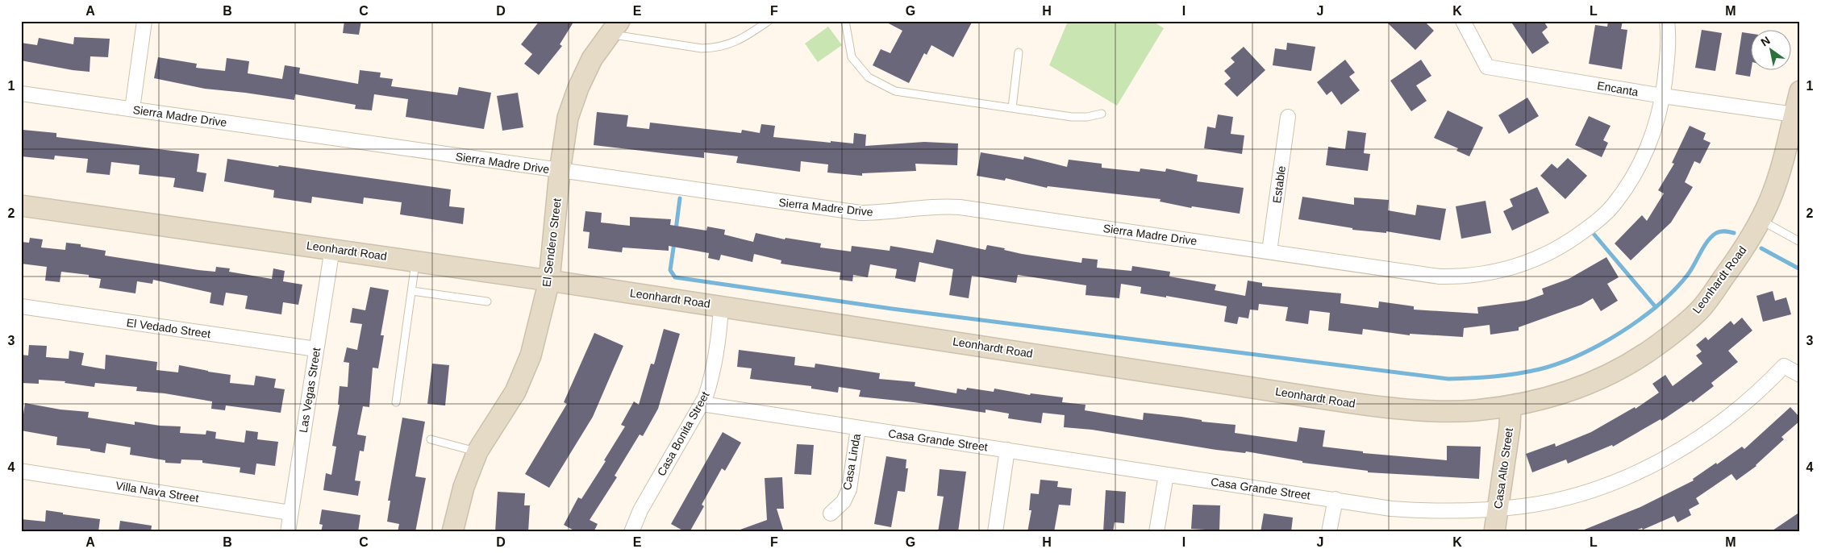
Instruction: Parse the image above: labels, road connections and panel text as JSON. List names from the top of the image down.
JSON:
{
  "streets": {
    "street": [
      "Encanta",
      "Sierra Madre Drive",
      "Estable",
      "El Sendero Street",
      "Leonhardt Road",
      "El Vedado Street",
      "Las Vegas Street",
      "Casa Bonita Street",
      "Casa Grande Street",
      "Casa Linda",
      "Casa Alto Street",
      "Villa Nava Street"
    ]
  },
  "crossings": [
    ["Encanta", "Sierra Madre Drive"],
    ["Encanta", "Leonhardt Road"],
    ["Sierra Madre Drive", "Estable"],
    ["Sierra Madre Drive", "El Sendero Street"],
    ["El Sendero Street", "Leonhardt Road"],
    ["Leonhardt Road", "Las Vegas Street"],
    ["Leonhardt Road", "Casa Bonita Street"],
    ["Leonhardt Road", "Casa Alto Street"],
    ["El Vedado Street", "Las Vegas Street"],
    ["Las Vegas Street", "Villa Nava Street"],
    ["Casa Bonita Street", "Casa Grande Street"],
    ["Casa Grande Street", "Casa Linda"],
    ["Casa Grande Street", "Casa Alto Street"]
  ],
  "north": "top left",
  "grid": {
    "columns": [
      "A",
      "B",
      "C",
      "D",
      "E",
      "F",
      "G",
      "H",
      "I",
      "J",
      "K",
      "L",
      "M"
    ],
    "rows": [
      "1",
      "2",
      "3",
      "4"
    ]
  }
}
